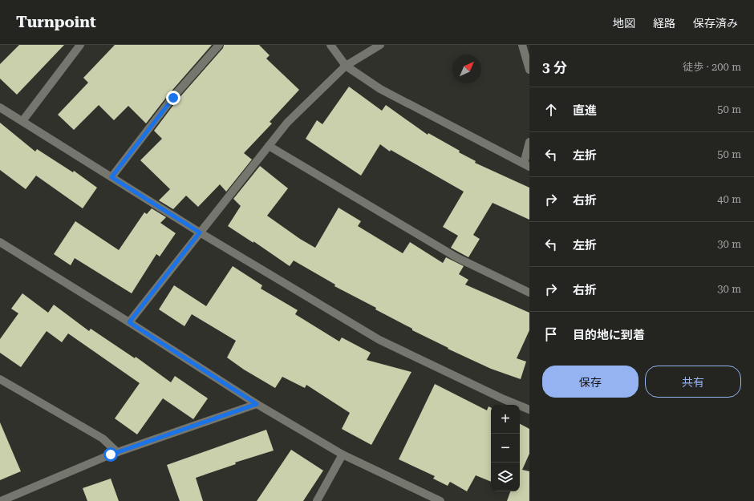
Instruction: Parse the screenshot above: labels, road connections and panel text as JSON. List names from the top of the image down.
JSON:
{
  "north": "top right",
  "page": {
    "header": "Turnpoint",
    "nav": ["地図", "経路", "保存済み"],
    "heading": ["3 分", "徒歩 · 200 m"],
    "list": [
      ["直進", "50 m"],
      ["左折", "50 m"],
      ["右折", "40 m"],
      ["左折", "30 m"],
      ["右折", "30 m"],
      "目的地に到着"
    ],
    "buttons": ["保存", "共有"],
    "map_buttons": ["+", "−"]
  }
}
